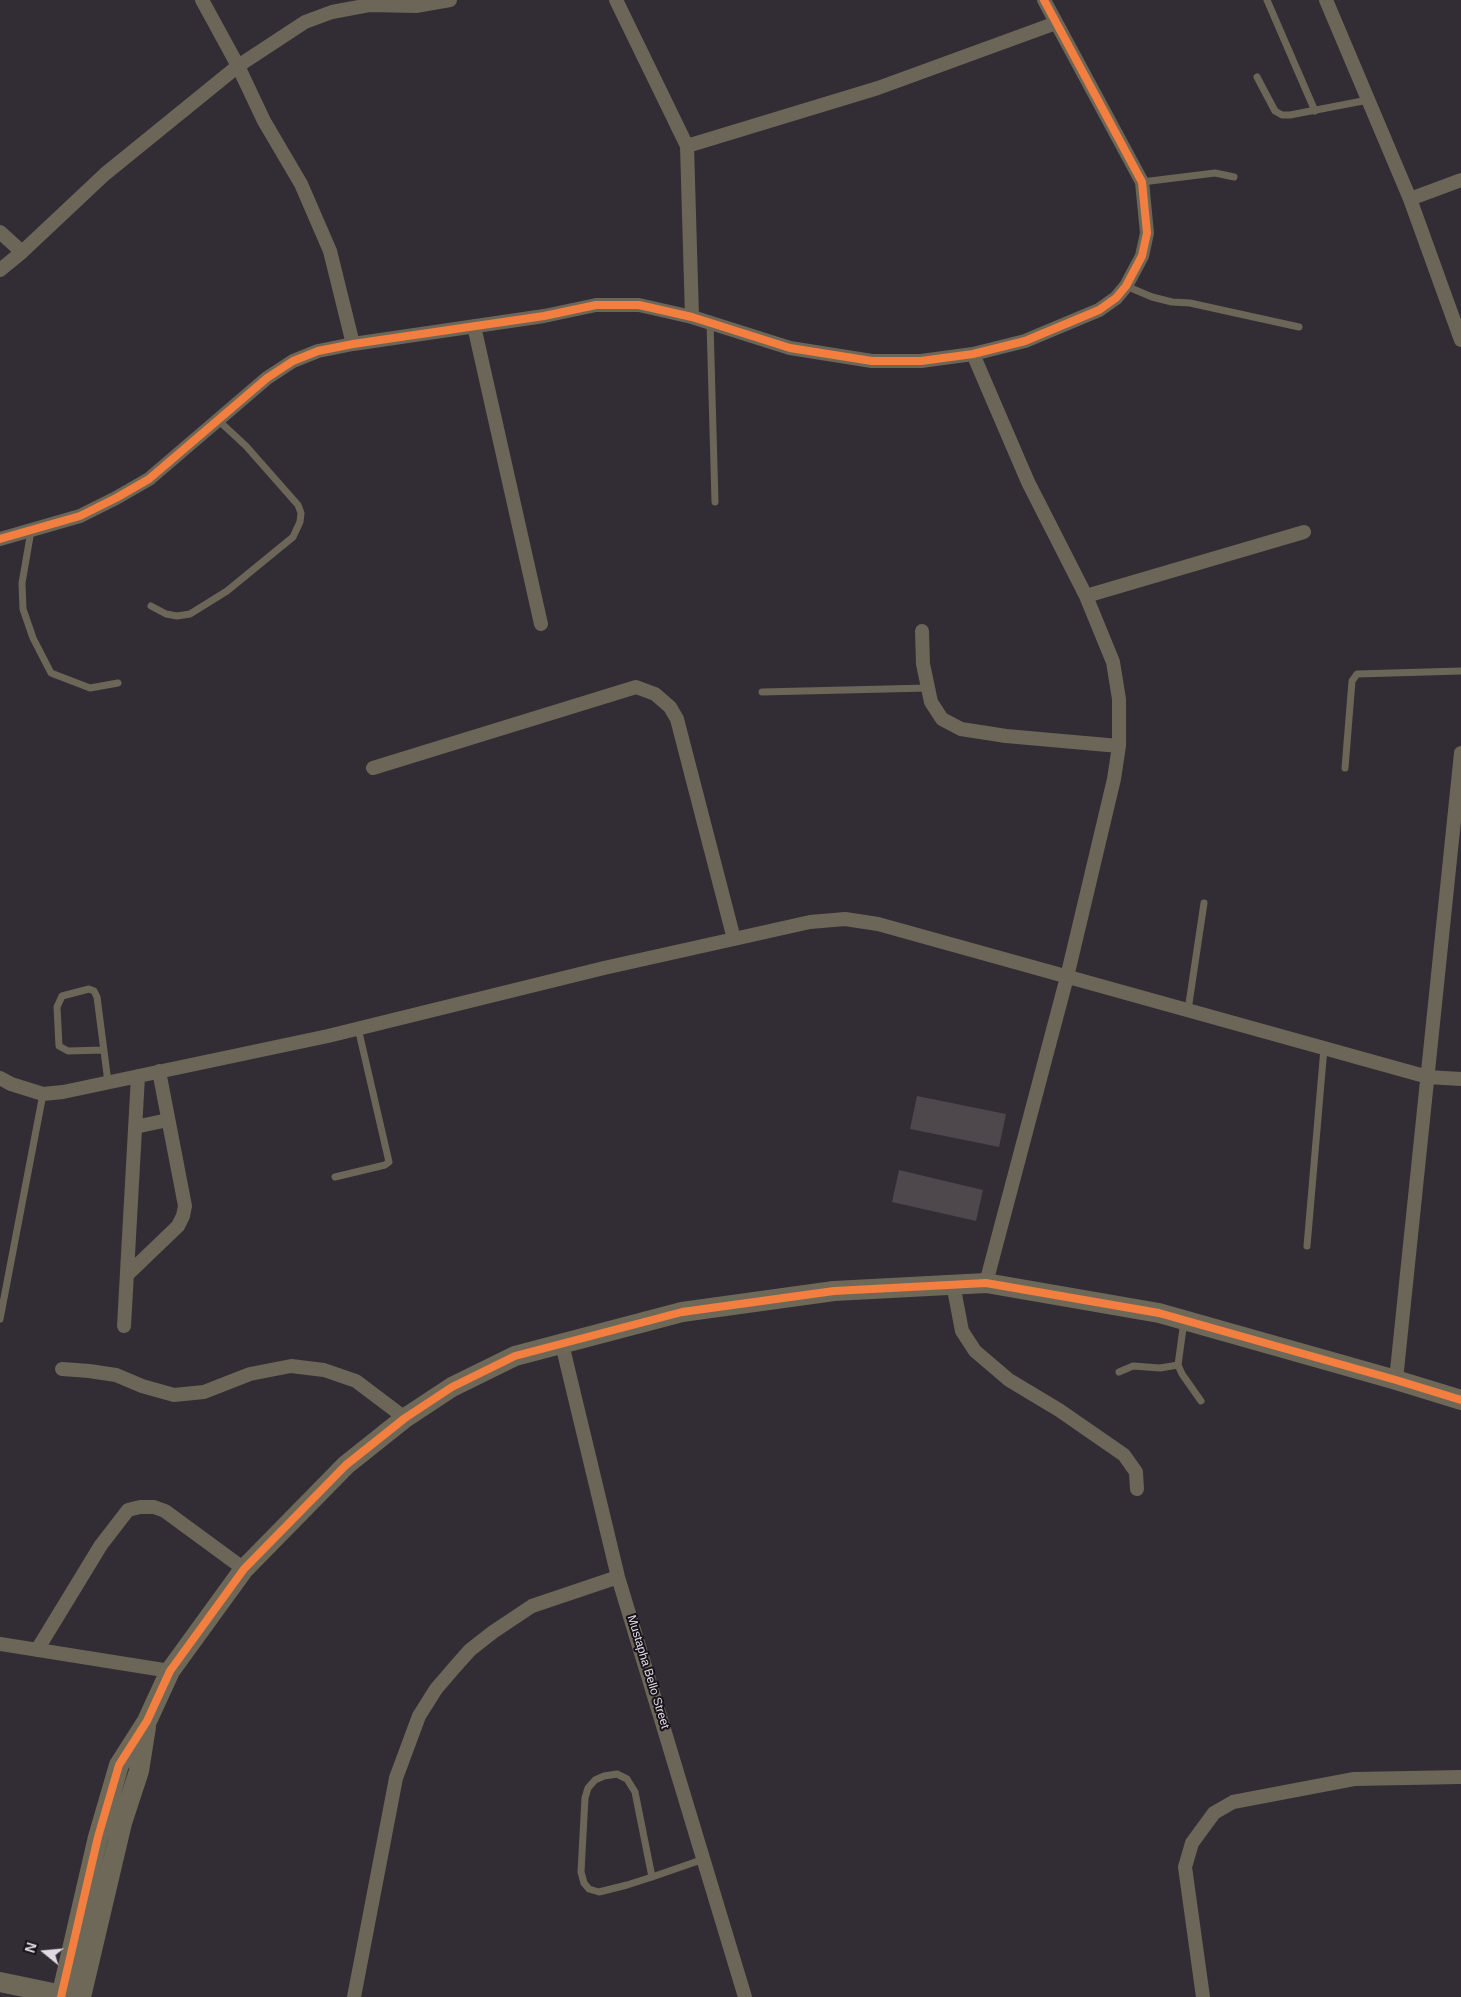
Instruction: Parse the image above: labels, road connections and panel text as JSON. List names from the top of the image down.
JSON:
{
  "streets": {
    "street": ["Mustapha Bello Street"]
  },
  "north": "left"
}
